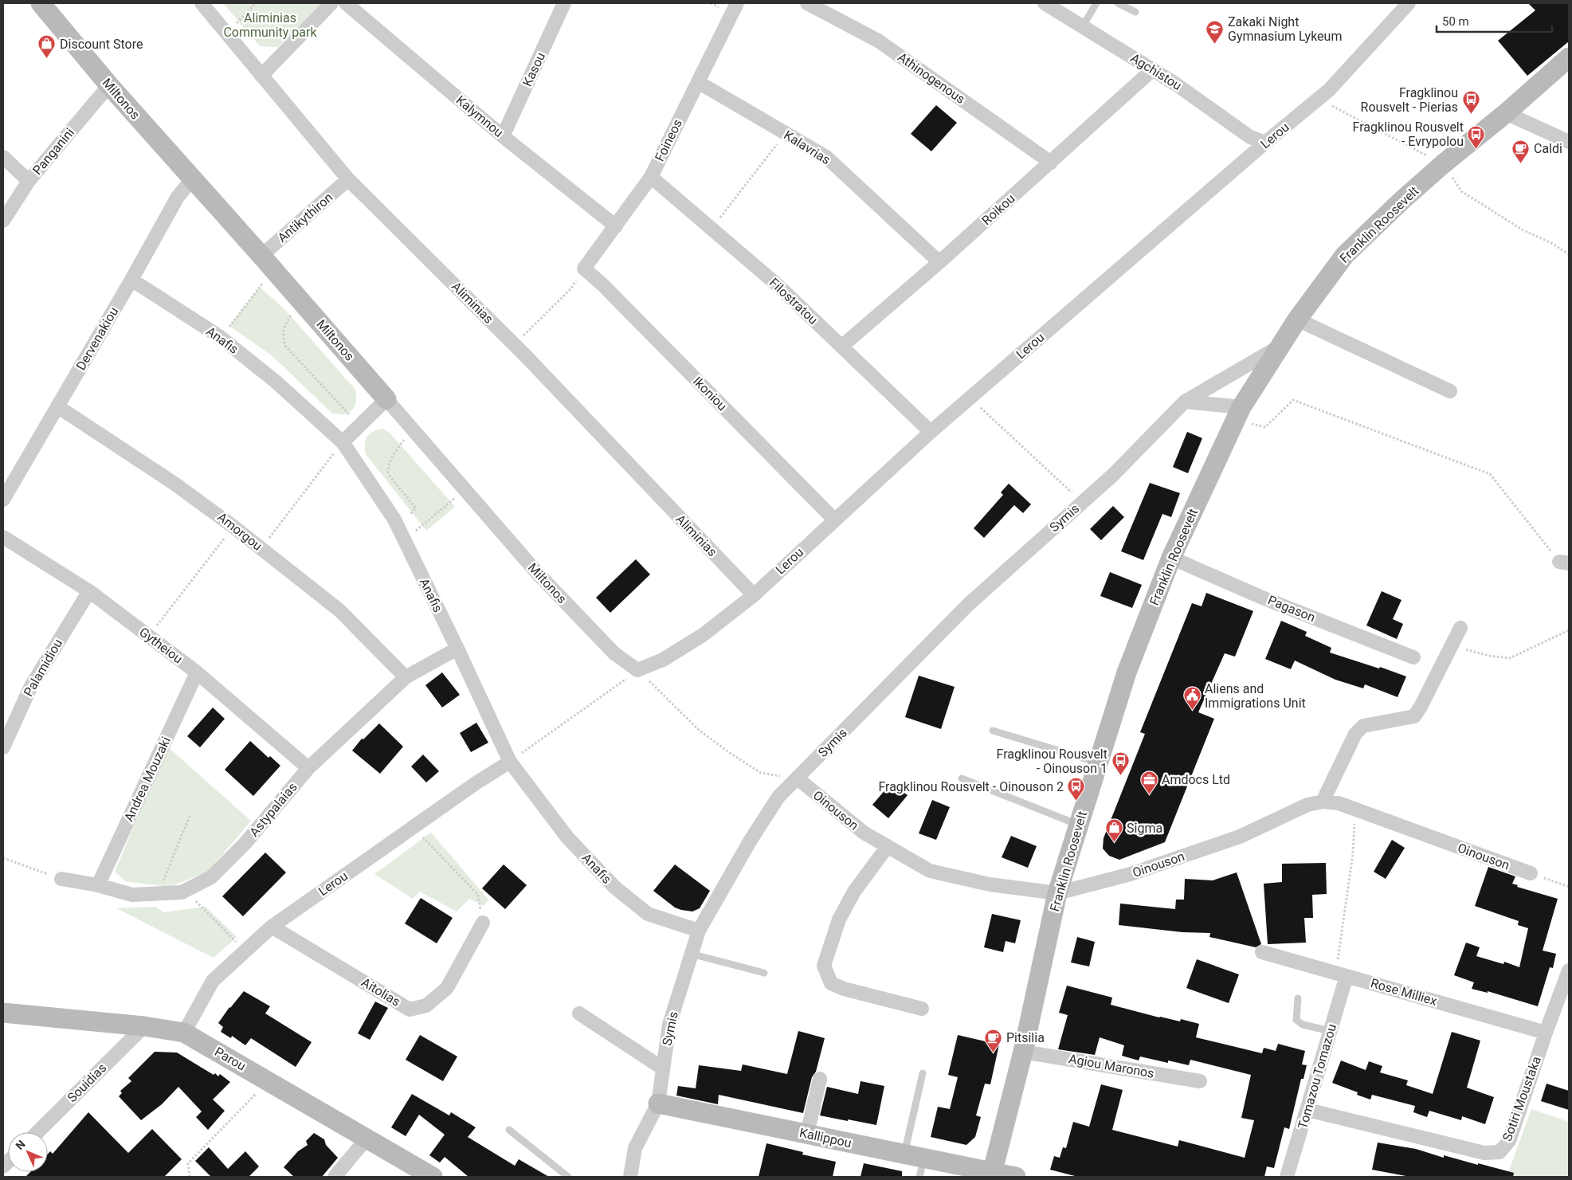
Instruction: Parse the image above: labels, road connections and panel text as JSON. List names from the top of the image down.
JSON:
{
  "streets": {
    "street": [
      "Kasou",
      "Agchistou",
      "Athinogenous",
      "Miltonos",
      "Kalymnou",
      "Lerou",
      "Foineos",
      "Kalavrias",
      "Panganini",
      "Roikou",
      "Antikythiron",
      "Franklin Roosevelt",
      "Filostratou",
      "Aliminias",
      "Dervenakiou",
      "Anafis",
      "Ikoniou",
      "Symis",
      "Amorgou",
      "Pagason",
      "Gytheiou",
      "Palamidiou",
      "Andrea Mouzaki",
      "Astypalaias",
      "Oinouson",
      "Aitolias",
      "Rose Milliex",
      "Parou",
      "Agiou Maronos",
      "Tomazou Tomazou",
      "Souidias",
      "Sotiri Moustaka",
      "Kallippou"
    ]
  },
  "crossings": [
    ["Kasou", "Kalymnou"],
    ["Agchistou", "Lerou"],
    ["Agchistou", "Roikou"],
    ["Athinogenous", "Roikou"],
    ["Miltonos", "Lerou"],
    ["Miltonos", "Panganini"],
    ["Miltonos", "Antikythiron"],
    ["Miltonos", "Dervenakiou"],
    ["Kalymnou", "Foineos"],
    ["Lerou", "Filostratou"],
    ["Lerou", "Aliminias"],
    ["Lerou", "Anafis"],
    ["Lerou", "Ikoniou"],
    ["Lerou", "Aitolias"],
    ["Lerou", "Parou"],
    ["Foineos", "Kalavrias"],
    ["Foineos", "Filostratou"],
    ["Foineos", "Ikoniou"],
    ["Kalavrias", "Roikou"],
    ["Roikou", "Filostratou"],
    ["Antikythiron", "Aliminias"],
    ["Franklin Roosevelt", "Symis"],
    ["Franklin Roosevelt", "Pagason"],
    ["Franklin Roosevelt", "Oinouson"],
    ["Franklin Roosevelt", "Agiou Maronos"],
    ["Franklin Roosevelt", "Kallippou"],
    ["Dervenakiou", "Anafis"],
    ["Dervenakiou", "Amorgou"],
    ["Anafis", "Symis"],
    ["Anafis", "Astypalaias"],
    ["Symis", "Oinouson"],
    ["Symis", "Kallippou"],
    ["Amorgou", "Astypalaias"],
    ["Gytheiou", "Palamidiou"],
    ["Gytheiou", "Andrea Mouzaki"],
    ["Gytheiou", "Astypalaias"],
    ["Andrea Mouzaki", "Astypalaias"],
    ["Rose Milliex", "Tomazou Tomazou"],
    ["Rose Milliex", "Sotiri Moustaka"],
    ["Parou", "Souidias"],
    ["Tomazou Tomazou", "Sotiri Moustaka"]
  ],
  "parks": ["Aliminias Community park"],
  "places": {
    "school or university": ["Zakaki Night Gymnasium Lykeum"],
    "shop": ["Discount Store", "Sigma"],
    "bus stop": [
      "Fragklinou Rousvelt - Pierias",
      "Fragklinou Rousvelt - Evrypolou",
      "Fragklinou Rousvelt - Oinouson 1",
      "Fragklinou Rousvelt - Oinouson 2"
    ],
    "cafe": ["Caldi", "Pitsilia"],
    "public building": ["Aliens and Immigrations Unit"],
    "office": ["Amdocs Ltd"]
  },
  "scale_bar": "50 m",
  "north": "top left"
}
